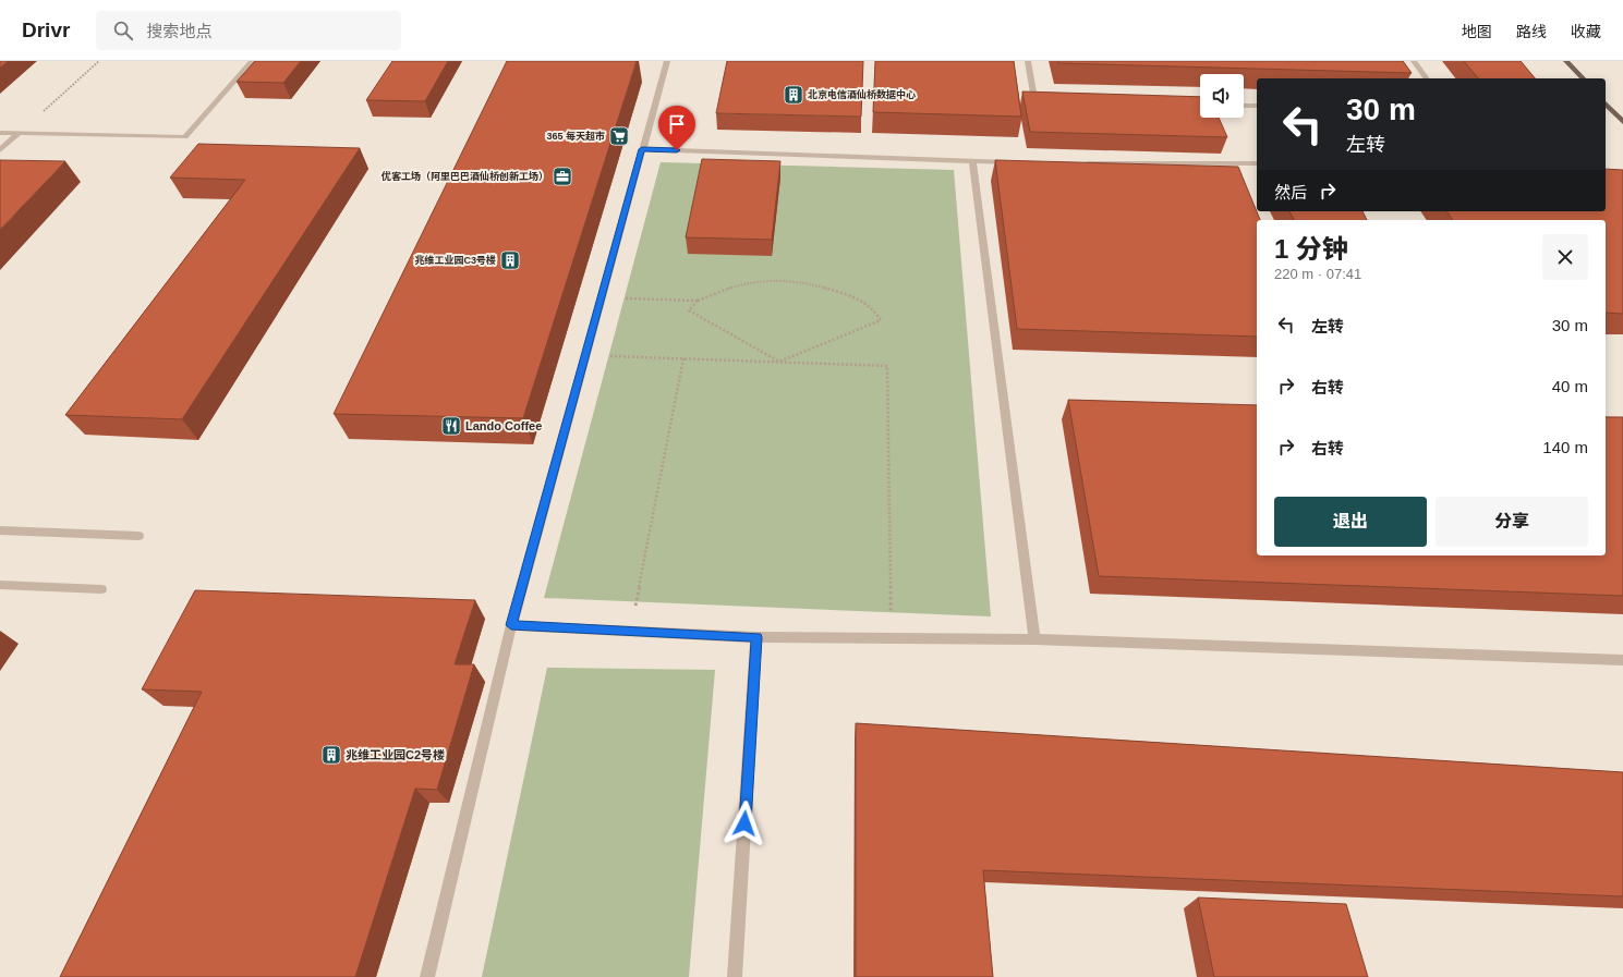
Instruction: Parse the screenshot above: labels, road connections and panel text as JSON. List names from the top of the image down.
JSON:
{
  "places": {
    "building": ["北京电信酒仙桥数据中心", "兆维工业园C3号楼", "兆维工业园C2号楼"],
    "supermarket": ["365 每天超市"],
    "office": ["优客工场（阿里巴巴酒仙桥创新工场）"],
    "restaurant": ["Lando Coffee"]
  },
  "page": {
    "header": "Drivr",
    "search": "搜索地点",
    "nav": ["地图", "路线", "收藏"],
    "turn": ["30 m", "左转"],
    "then": "然后",
    "heading": ["1 分钟", "220 m · 07:41"],
    "list": [
      {
        "name": "左转",
        "value": "30 m"
      },
      {
        "name": "右转",
        "value": "40 m"
      },
      {
        "name": "右转",
        "value": "140 m"
      }
    ],
    "buttons": ["退出", "分享"]
  }
}
